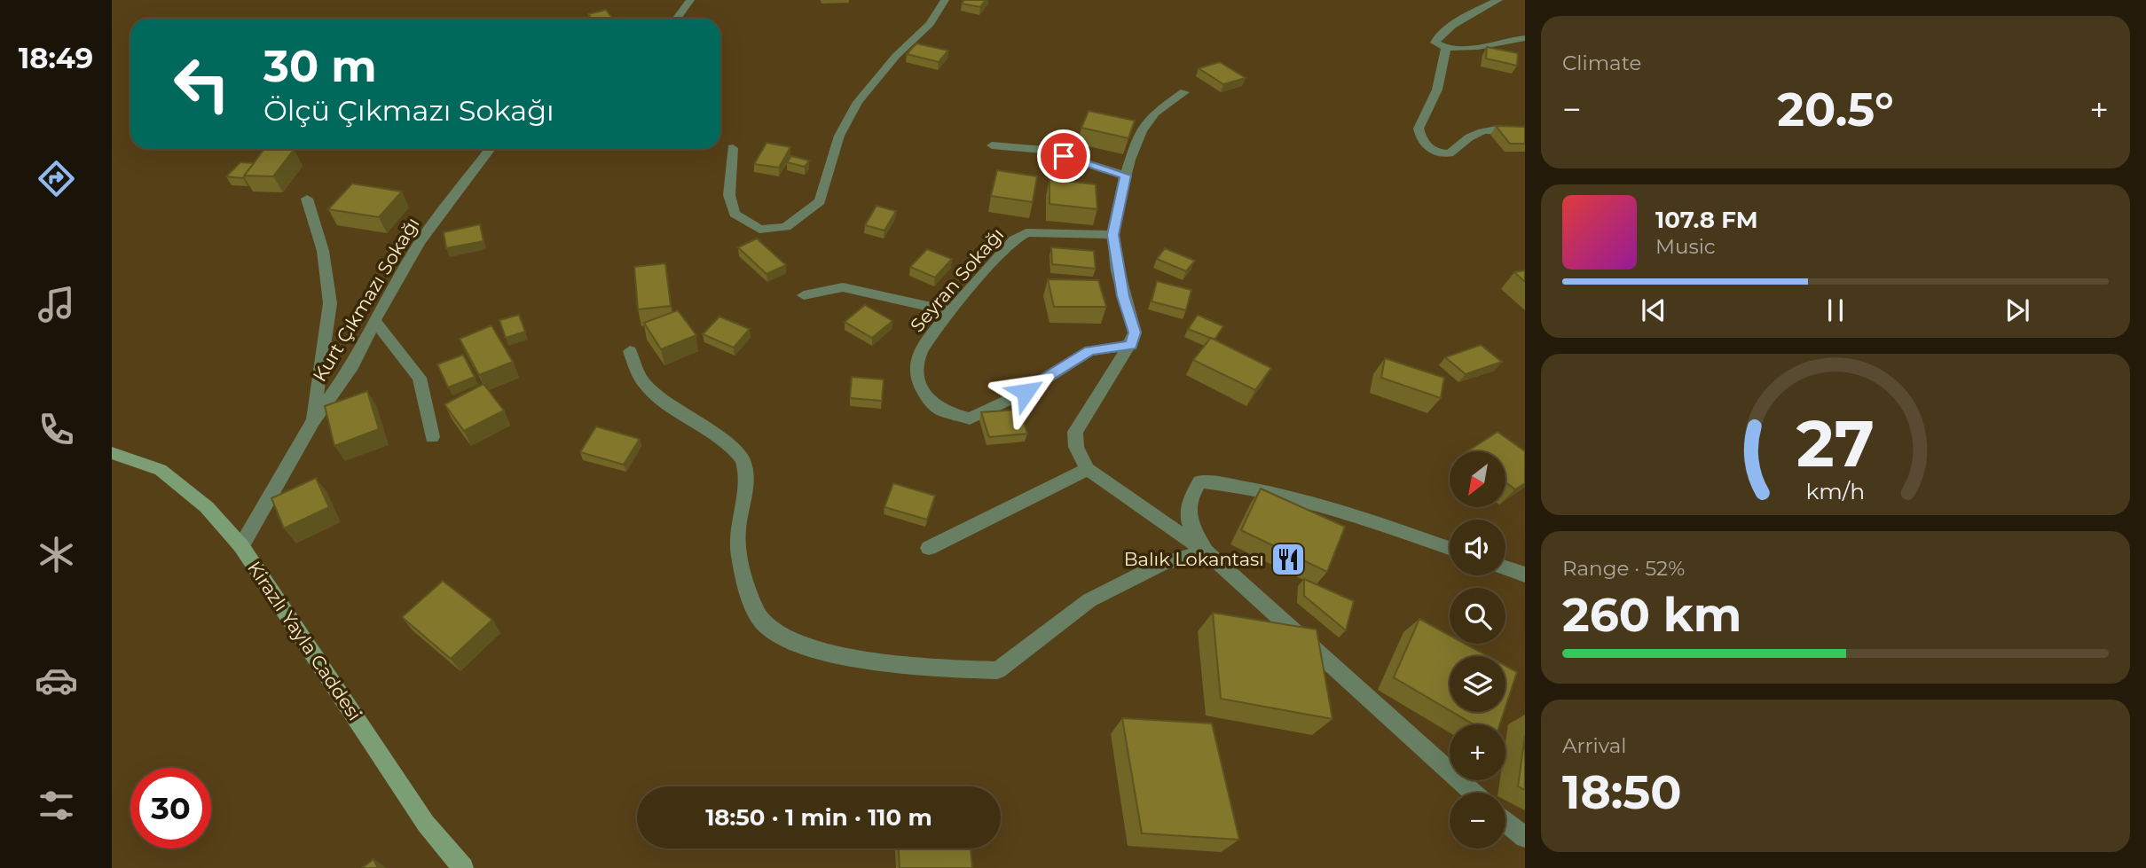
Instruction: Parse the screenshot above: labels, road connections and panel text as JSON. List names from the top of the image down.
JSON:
{
  "streets": {
    "main road": ["Kirazlı Yayla Caddesi"],
    "street": ["Seyran Sokağı", "Kurt Çıkmazı Sokağı"]
  },
  "crossings": [
    ["Kurt Çıkmazı Sokağı", "Kirazlı Yayla Caddesi"]
  ],
  "places": {
    "restaurant": ["Balık Lokantası"]
  },
  "north": "bottom left",
  "page": {
    "tabs": "18:49",
    "tile": [
      "Climate",
      ["Range · 52%", "260 km"],
      ["Arrival", "18:50"]
    ],
    "turn": ["30 m", "Ölçü Çıkmazı Sokağı"],
    "heat": ["−", "20.5°", "+"],
    "song": ["107.8 FM", "Music"],
    "map_buttons": ["+", "−"],
    "limit": "30",
    "trip": "18:50 · 1 min · 110 m",
    "gauge": ["27", "km/h"]
  }
}
